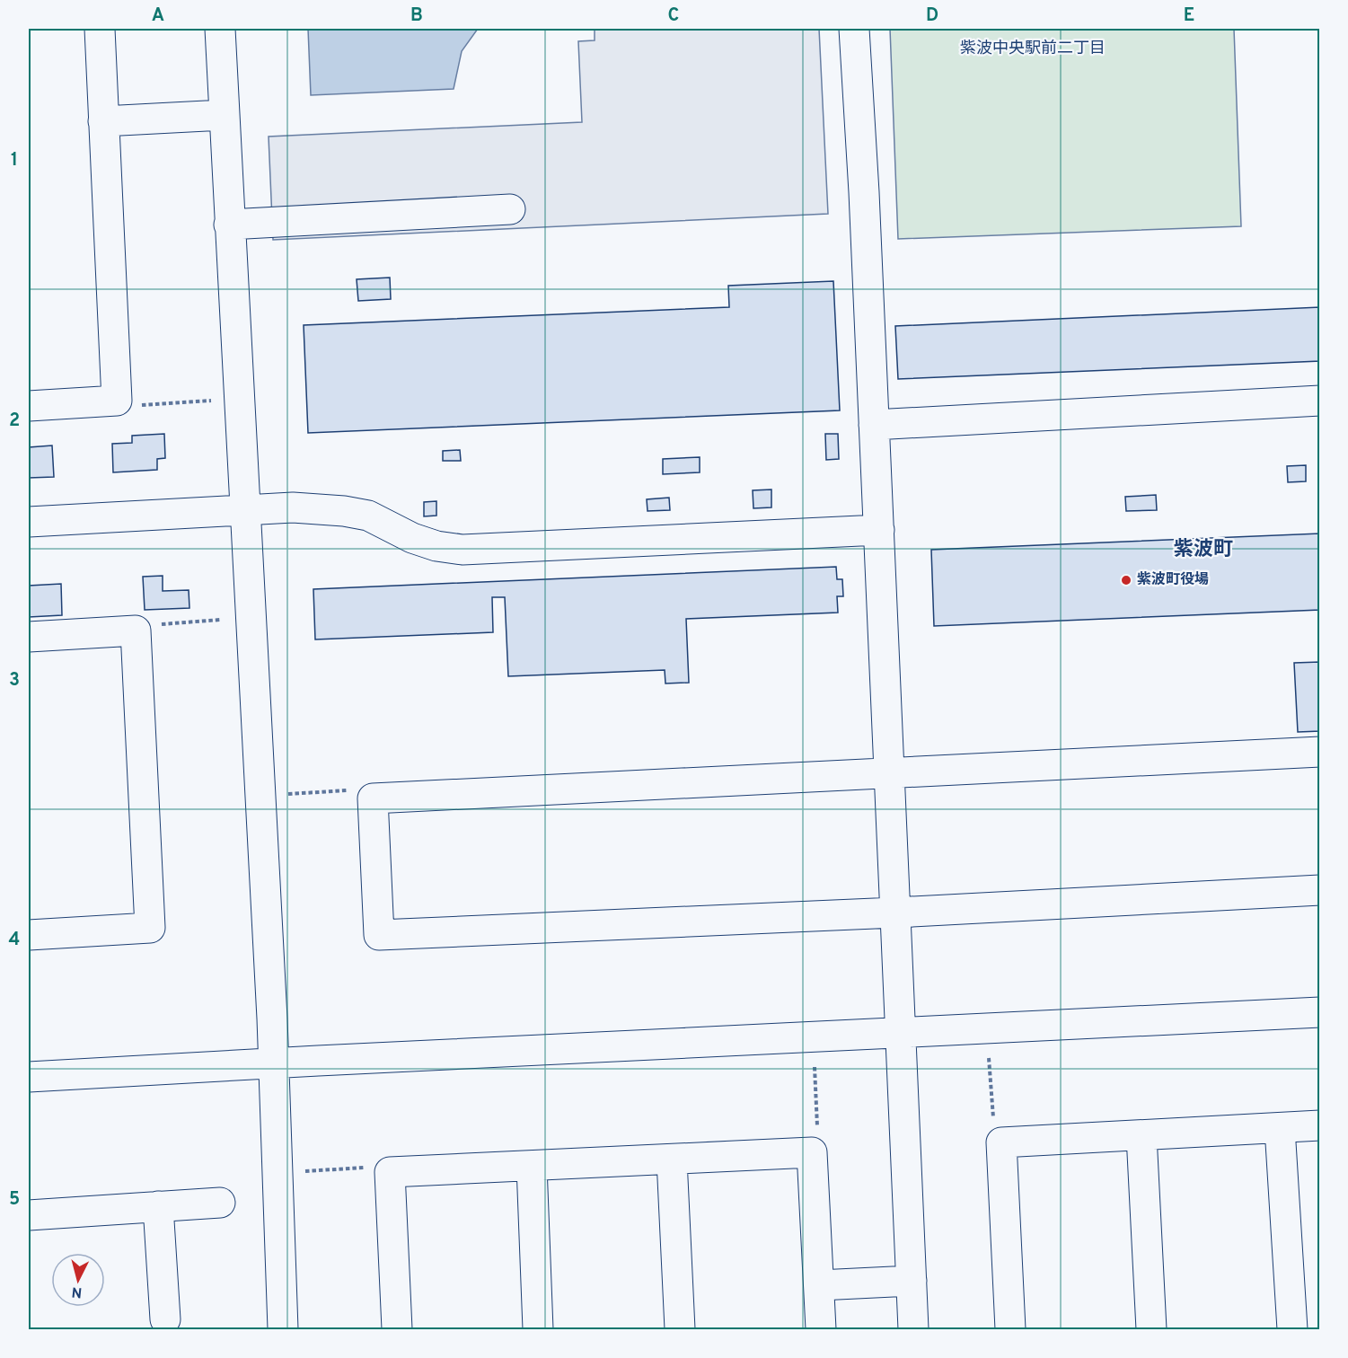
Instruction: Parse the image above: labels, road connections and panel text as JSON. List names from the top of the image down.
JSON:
{
  "districts": ["紫波中央駅前二丁目", "紫波町"],
  "places": ["紫波町役場"],
  "north": "bottom",
  "grid": {
    "columns": [
      "A",
      "B",
      "C",
      "D",
      "E"
    ],
    "rows": [
      "1",
      "2",
      "3",
      "4",
      "5"
    ]
  }
}
